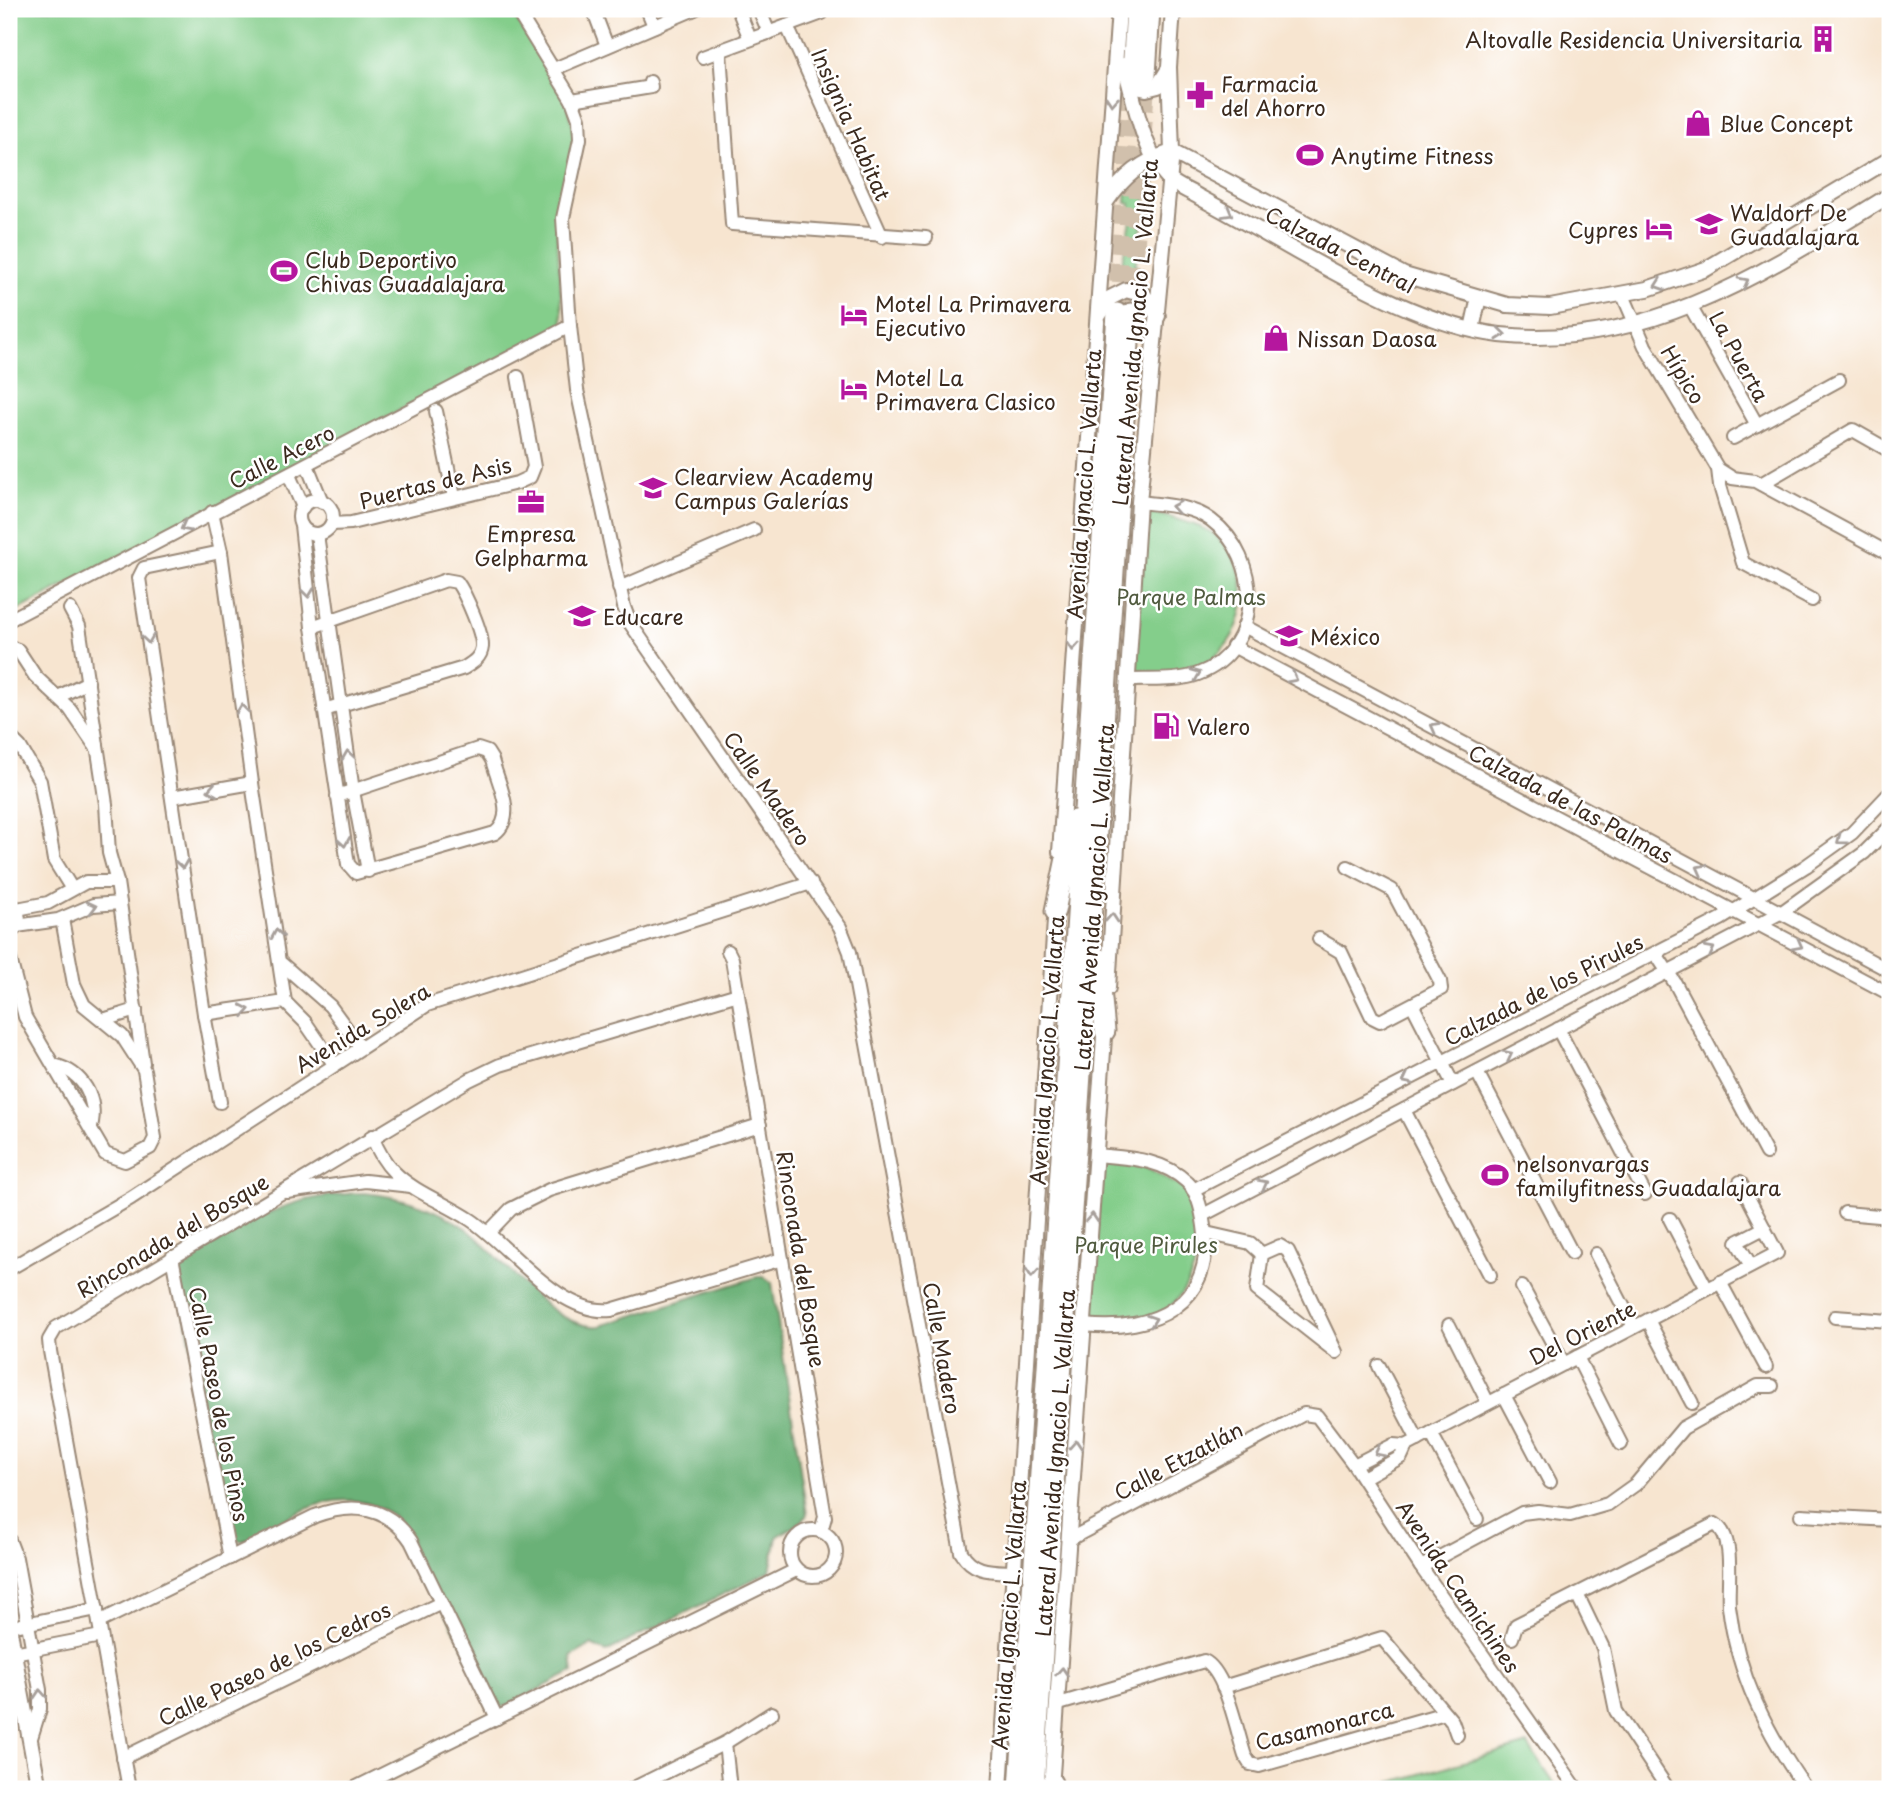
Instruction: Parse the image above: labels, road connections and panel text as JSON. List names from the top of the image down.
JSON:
{
  "streets": {
    "highway": ["Avenida Ignacio L. Vallarta"],
    "street": [
      "Insignia Habitat",
      "Calzada Central",
      "Lateral Avenida Ignacio L. Vallarta",
      "La Puerta",
      "Hípico",
      "Calle Acero",
      "Puertas de Asis",
      "Calle Madero",
      "Calzada de las Palmas",
      "Calzada de los Pirules",
      "Avenida Solera",
      "Rinconada del Bosque",
      "Del Oriente",
      "Calle Paseo de los Pinos",
      "Calle Etzatlán",
      "Avenida Camichines",
      "Calle Paseo de los Cedros",
      "Casamonarca"
    ]
  },
  "crossings": [
    ["Calzada Central", "Lateral Avenida Ignacio L. Vallarta"],
    ["Calzada Central", "La Puerta"],
    ["Calzada Central", "Hípico"],
    ["Lateral Avenida Ignacio L. Vallarta", "Avenida Ignacio L. Vallarta"],
    ["Lateral Avenida Ignacio L. Vallarta", "Calle Madero"],
    ["Lateral Avenida Ignacio L. Vallarta", "Calle Etzatlán"],
    ["Lateral Avenida Ignacio L. Vallarta", "Casamonarca"],
    ["Calle Acero", "Calle Madero"],
    ["Calle Madero", "Avenida Solera"],
    ["Calzada de las Palmas", "Calzada de los Pirules"],
    ["Rinconada del Bosque", "Calle Paseo de los Pinos"],
    ["Rinconada del Bosque", "Calle Paseo de los Cedros"],
    ["Calle Etzatlán", "Avenida Camichines"]
  ],
  "one_way": ["Calle Acero"],
  "parks": ["Parque Palmas", "Parque Pirules"],
  "places": {
    "building": ["Altovalle Residencia Universitaria"],
    "pharmacy": ["Farmacia del Ahorro"],
    "shop": ["Blue Concept", "Nissan Daosa"],
    "sports": ["Anytime Fitness", "Club Deportivo Chivas Guadalajara", "nelsonvargas familyfitness Guadalajara"],
    "school or university": [
      "Waldorf De Guadalajara",
      "Clearview Academy Campus Galerías",
      "Educare",
      "México"
    ],
    "hotel": ["Cypres", "Motel La Primavera Ejecutivo", "Motel La Primavera Clasico"],
    "office": ["Empresa Gelpharma"],
    "fuel station": ["Valero"]
  }
}
